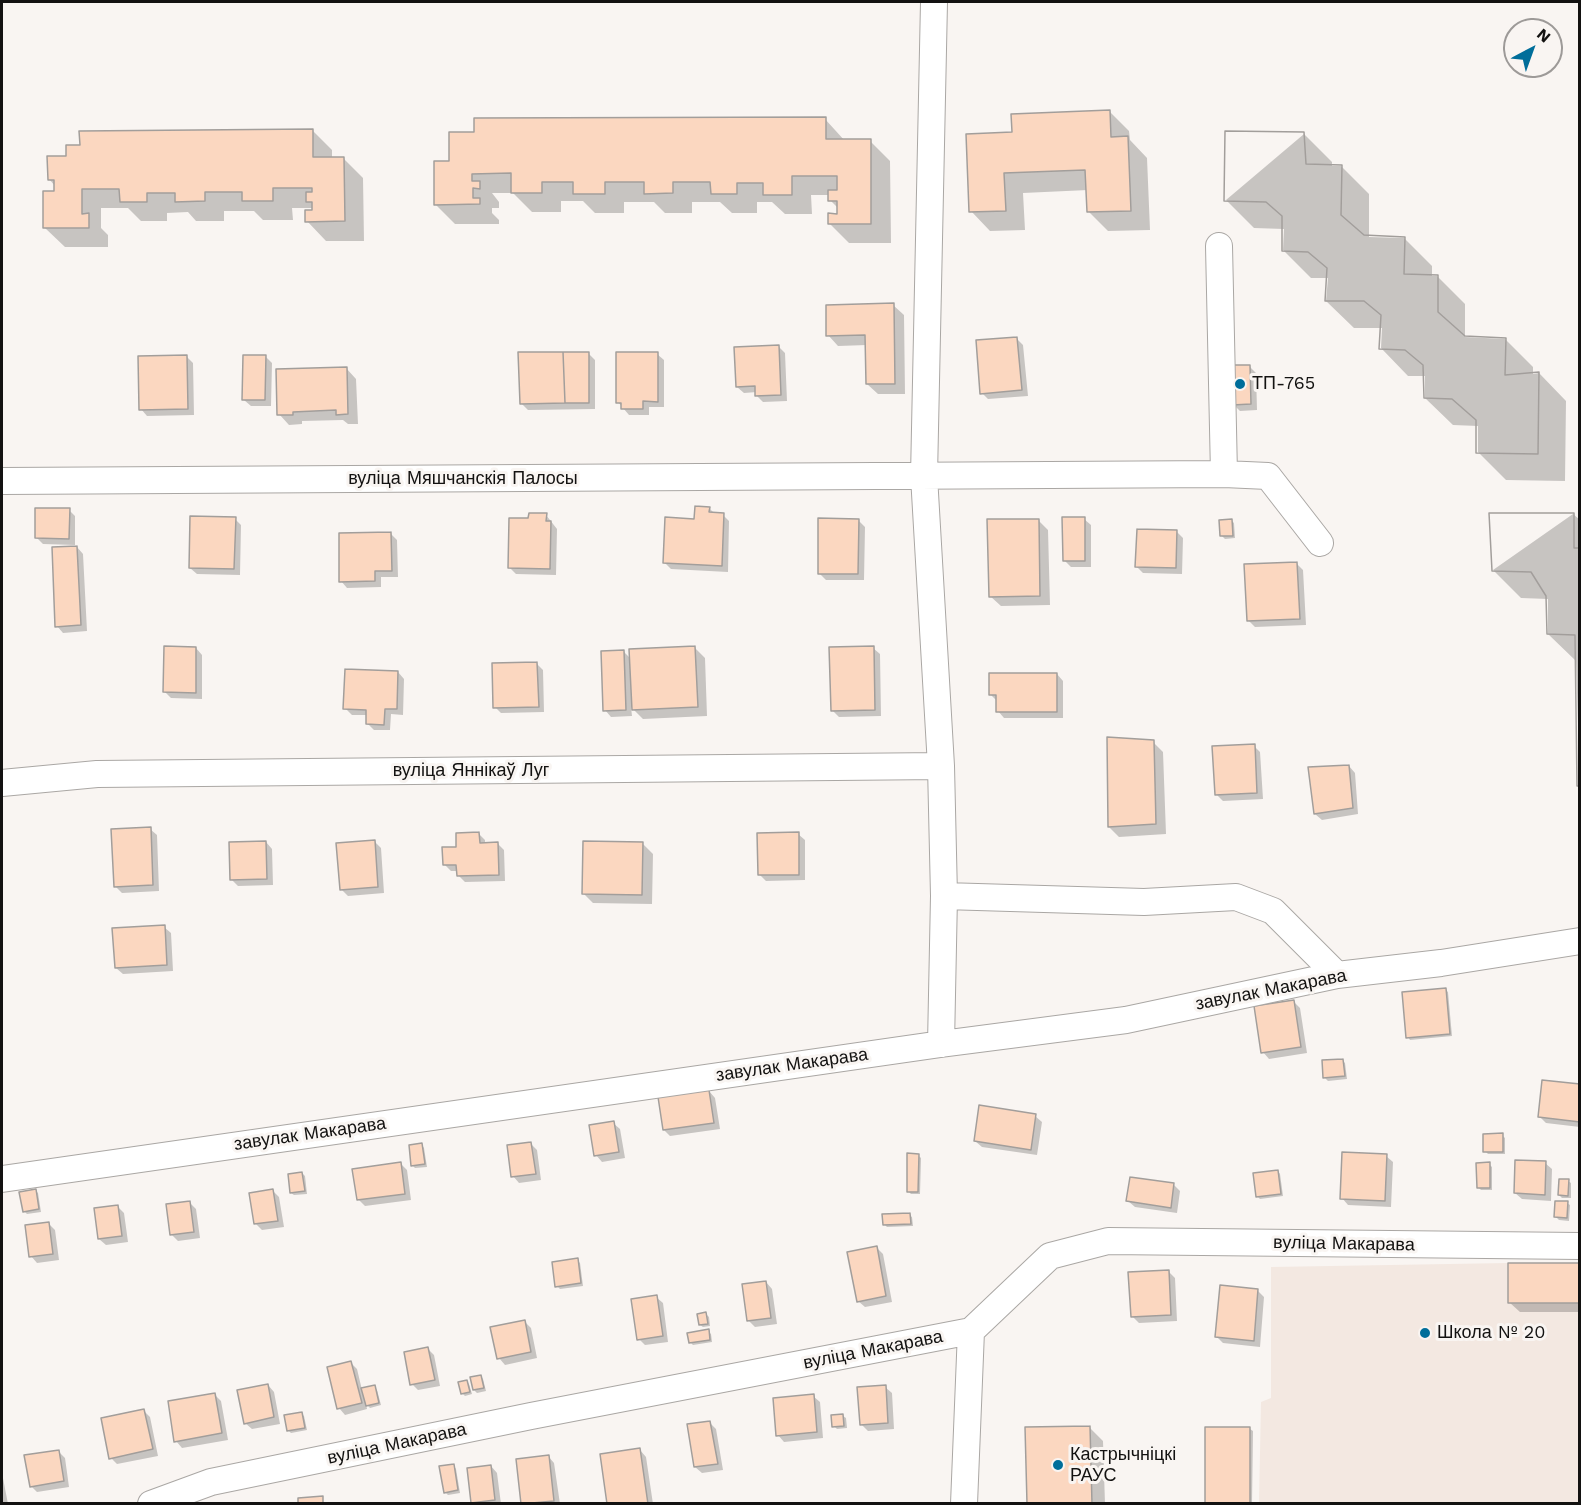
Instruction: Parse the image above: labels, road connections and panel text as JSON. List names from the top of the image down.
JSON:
{
  "streets": {
    "street": [
      "вуліца Мяшчанскія Палосы",
      "вуліца Яннікаў Луг",
      "завулак Макарава",
      "вуліца Макарава"
    ]
  },
  "places": ["ТП-765", "Школа № 20", "Кастрычніцкі РАУС"],
  "north": "top right"
}
